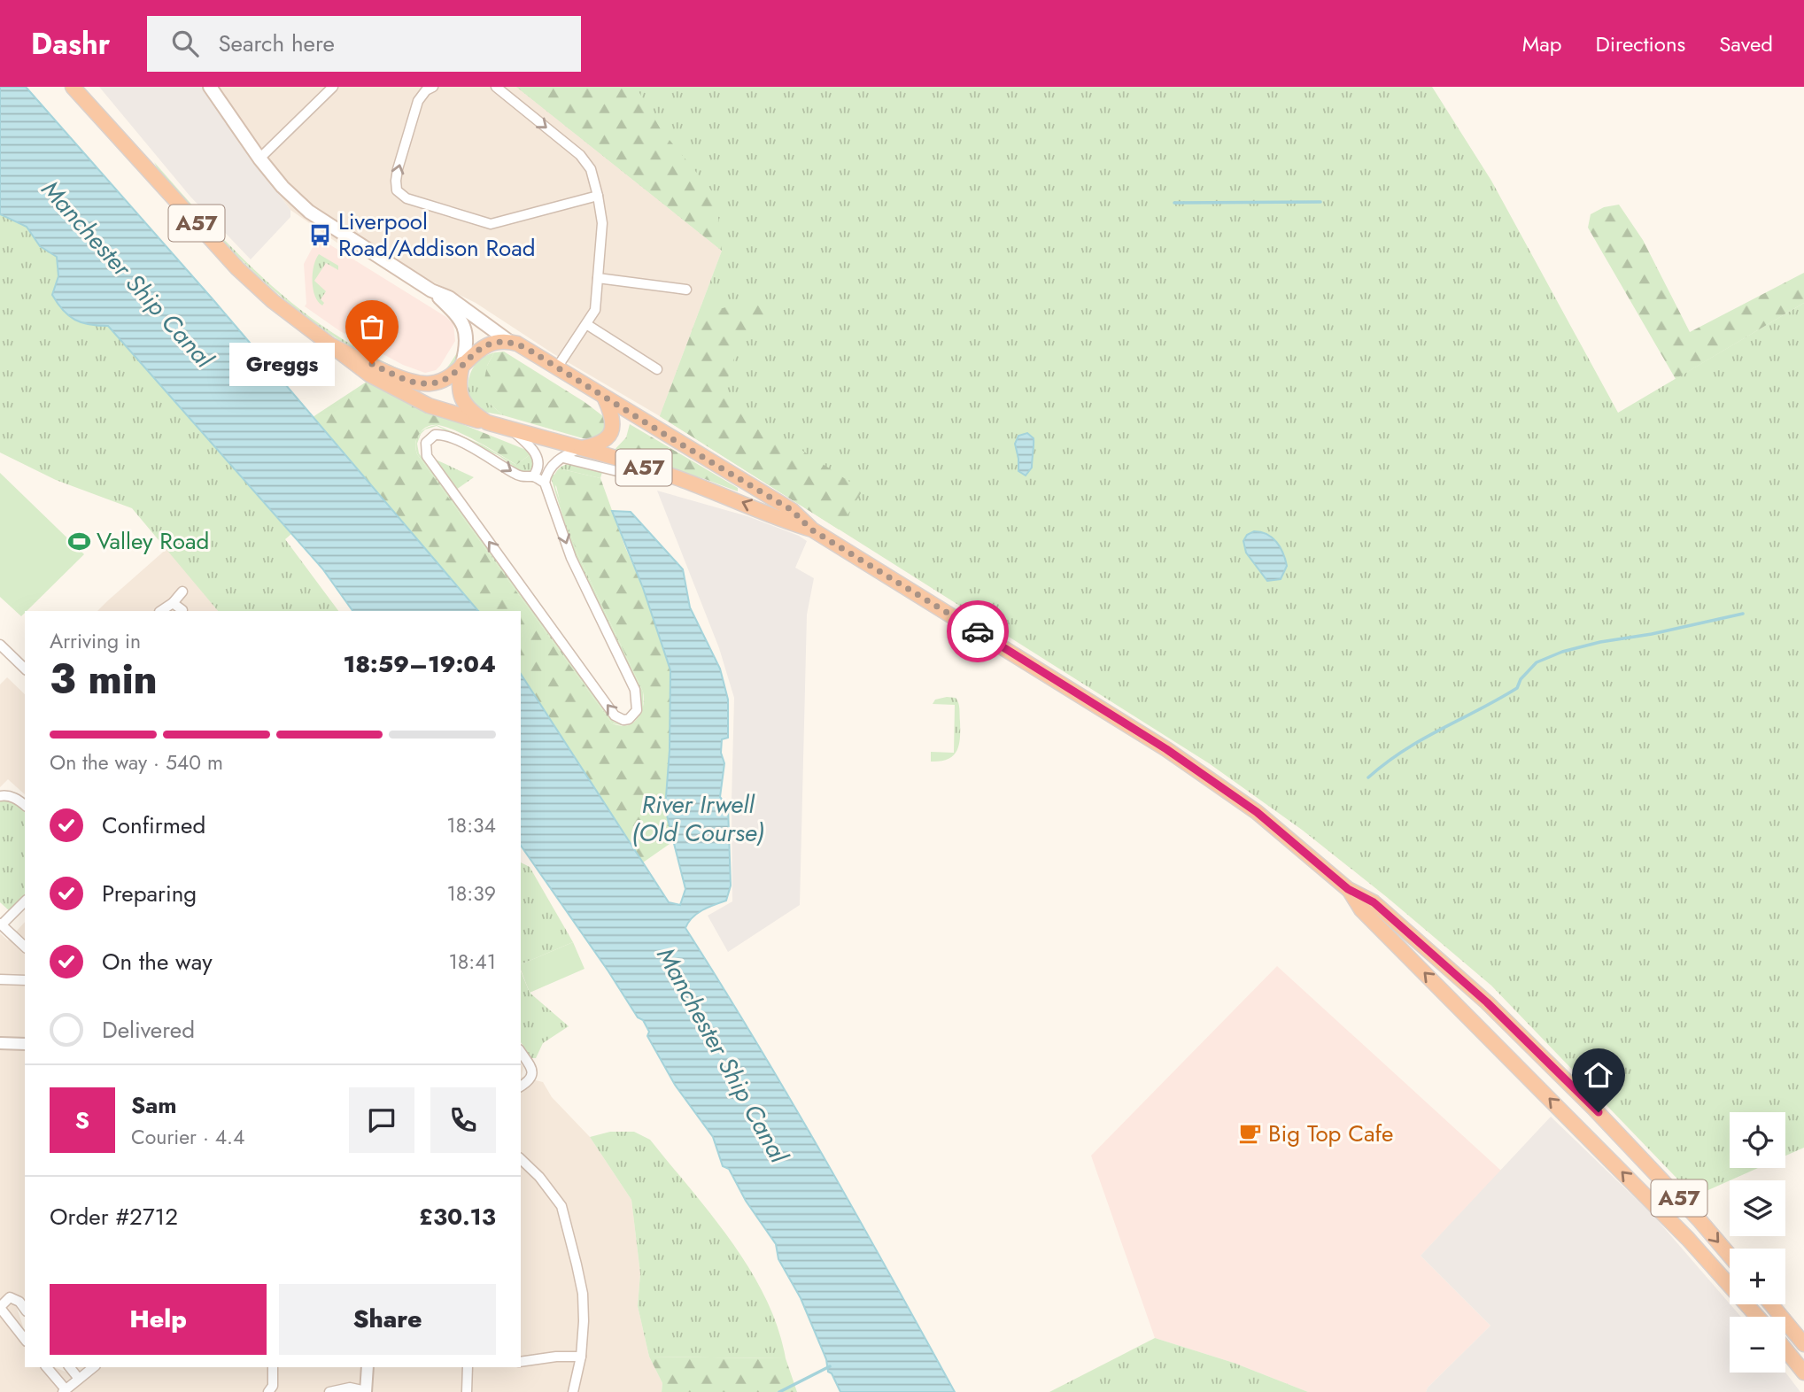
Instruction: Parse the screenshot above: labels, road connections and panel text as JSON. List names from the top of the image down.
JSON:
{
  "streets": {
    "highway": ["A57"]
  },
  "water": ["Manchester Ship Canal", "River Irwell (Old Course)"],
  "places": {
    "bus stop": ["Liverpool Road/Addison Road"],
    "other": ["Greggs"],
    "sports": ["Valley Road"],
    "cafe": ["Big Top Cafe"]
  },
  "page": {
    "header": "Dashr",
    "search": "Search here",
    "nav": ["Map", "Directions", "Saved"],
    "bubble": "Greggs",
    "heading": ["3 min", "Arriving in", "18:59–19:04"],
    "panel": [
      "Sam",
      "Courier · 4.4",
      "Order #2712",
      "£30.13"
    ],
    "bar": "On the way · 540 m",
    "list": [
      ["Confirmed", "18:34"],
      ["Preparing", "18:39"],
      ["On the way", "18:41"],
      "Delivered"
    ],
    "round": "S",
    "map_buttons": ["+", "−"],
    "buttons": ["Help", "Share"]
  }
}
